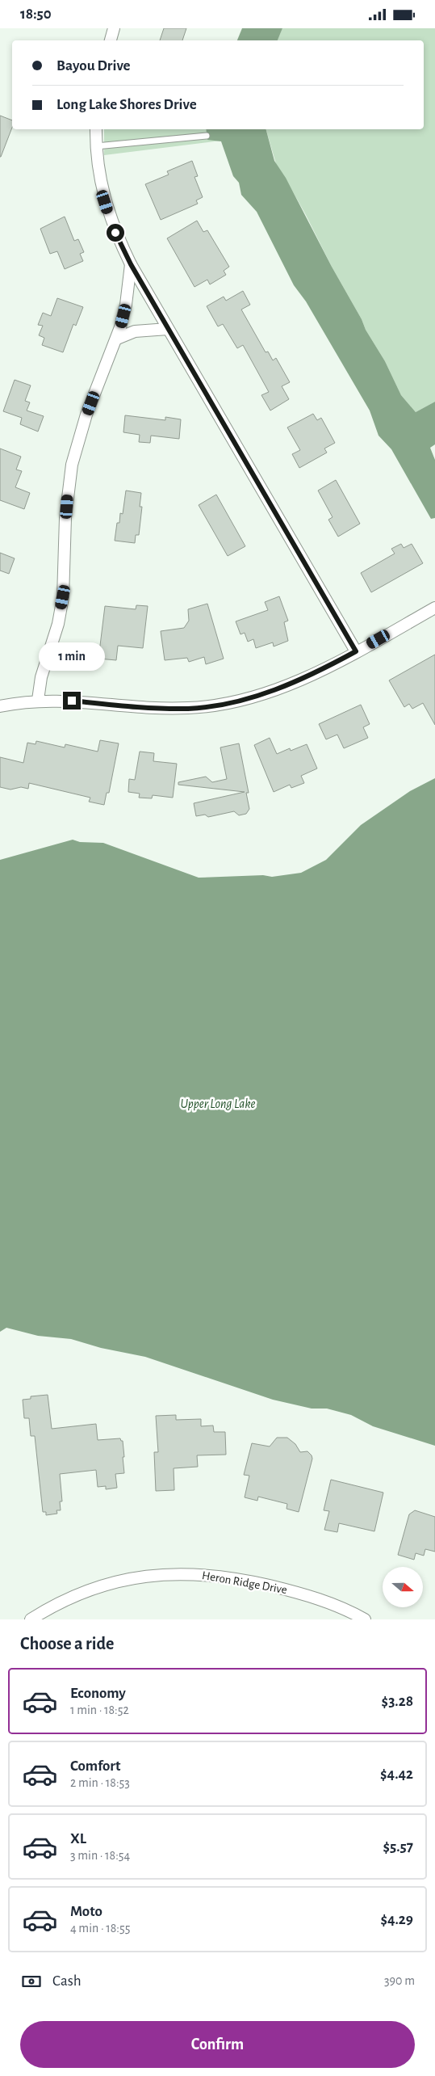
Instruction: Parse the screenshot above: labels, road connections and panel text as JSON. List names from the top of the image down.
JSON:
{
  "streets": {
    "street": ["Heron Ridge Drive"]
  },
  "water": ["Upper Long Lake"],
  "north": "right",
  "page": {
    "status": "18:50",
    "banner": ["Bayou Drive", "Long Lake Shores Drive"],
    "bubble": "1 min",
    "heading": "Choose a ride",
    "list": [
      {
        "name": "Economy",
        "note": "1 min · 18:52",
        "value": "$3.28"
      },
      {
        "name": "Comfort",
        "note": "2 min · 18:53",
        "value": "$4.42"
      },
      {
        "name": "XL",
        "note": "3 min · 18:54",
        "value": "$5.57"
      },
      {
        "name": "Moto",
        "note": "4 min · 18:55",
        "value": "$4.29"
      }
    ],
    "pay": ["Cash", "390 m"],
    "buttons": "Confirm"
  }
}
